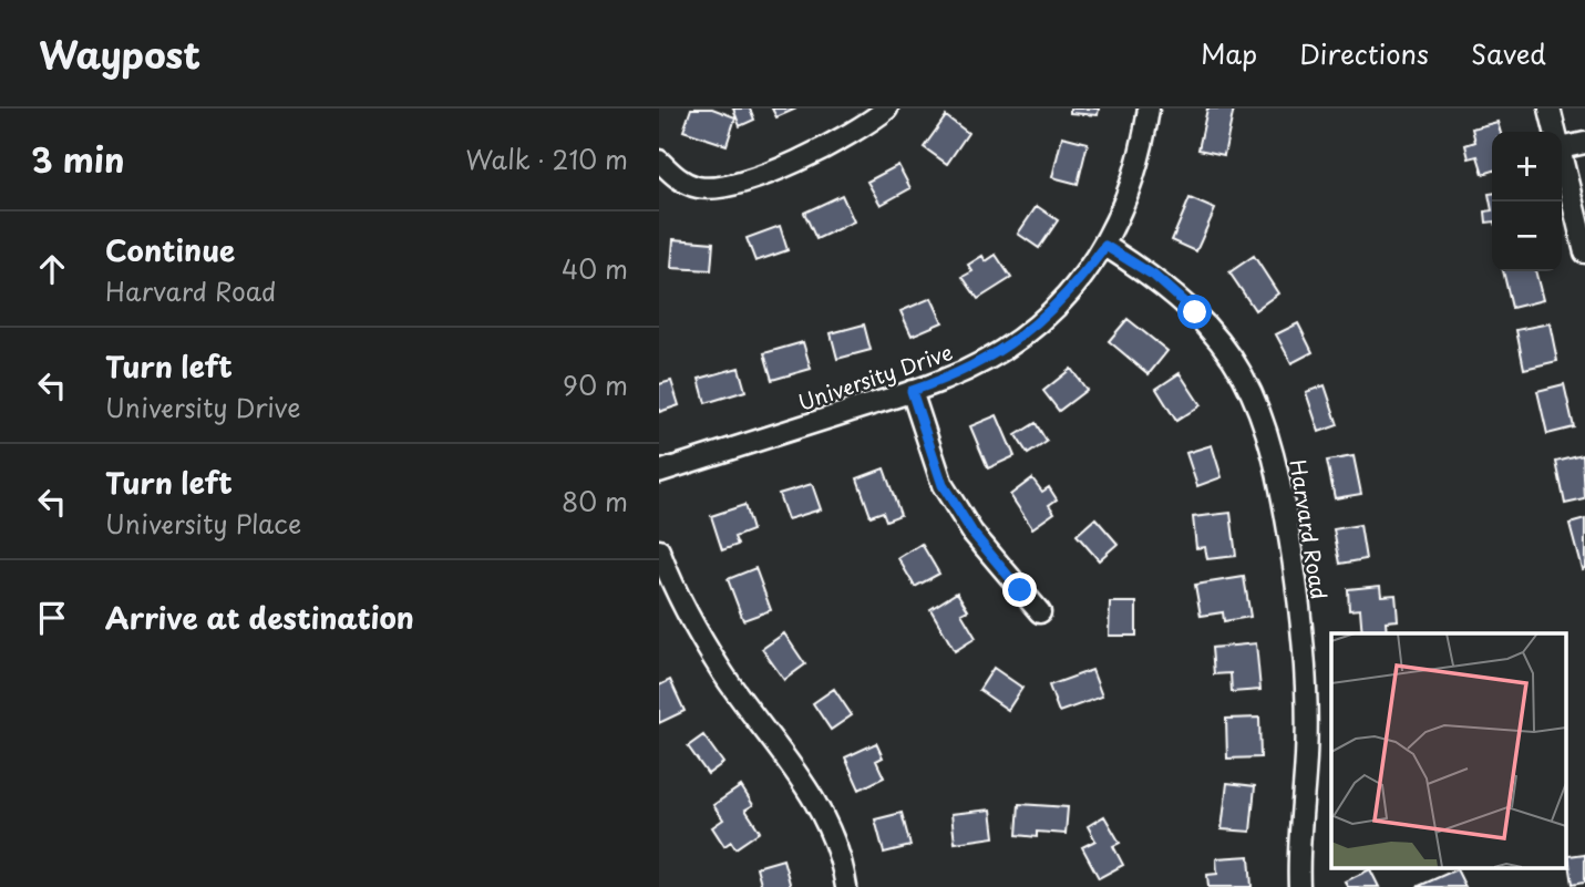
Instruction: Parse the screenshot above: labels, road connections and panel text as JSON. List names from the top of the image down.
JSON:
{
  "streets": {
    "street": ["University Drive", "Harvard Road"]
  },
  "crossings": [
    ["University Drive", "Harvard Road"]
  ],
  "page": {
    "header": "Waypost",
    "nav": ["Map", "Directions", "Saved"],
    "heading": ["3 min", "Walk · 210 m"],
    "map_buttons": ["+", "−"],
    "list": [
      ["Continue", "Harvard Road", "40 m"],
      ["Turn left", "University Drive", "90 m"],
      ["Turn left", "University Place", "80 m"],
      "Arrive at destination"
    ]
  }
}
